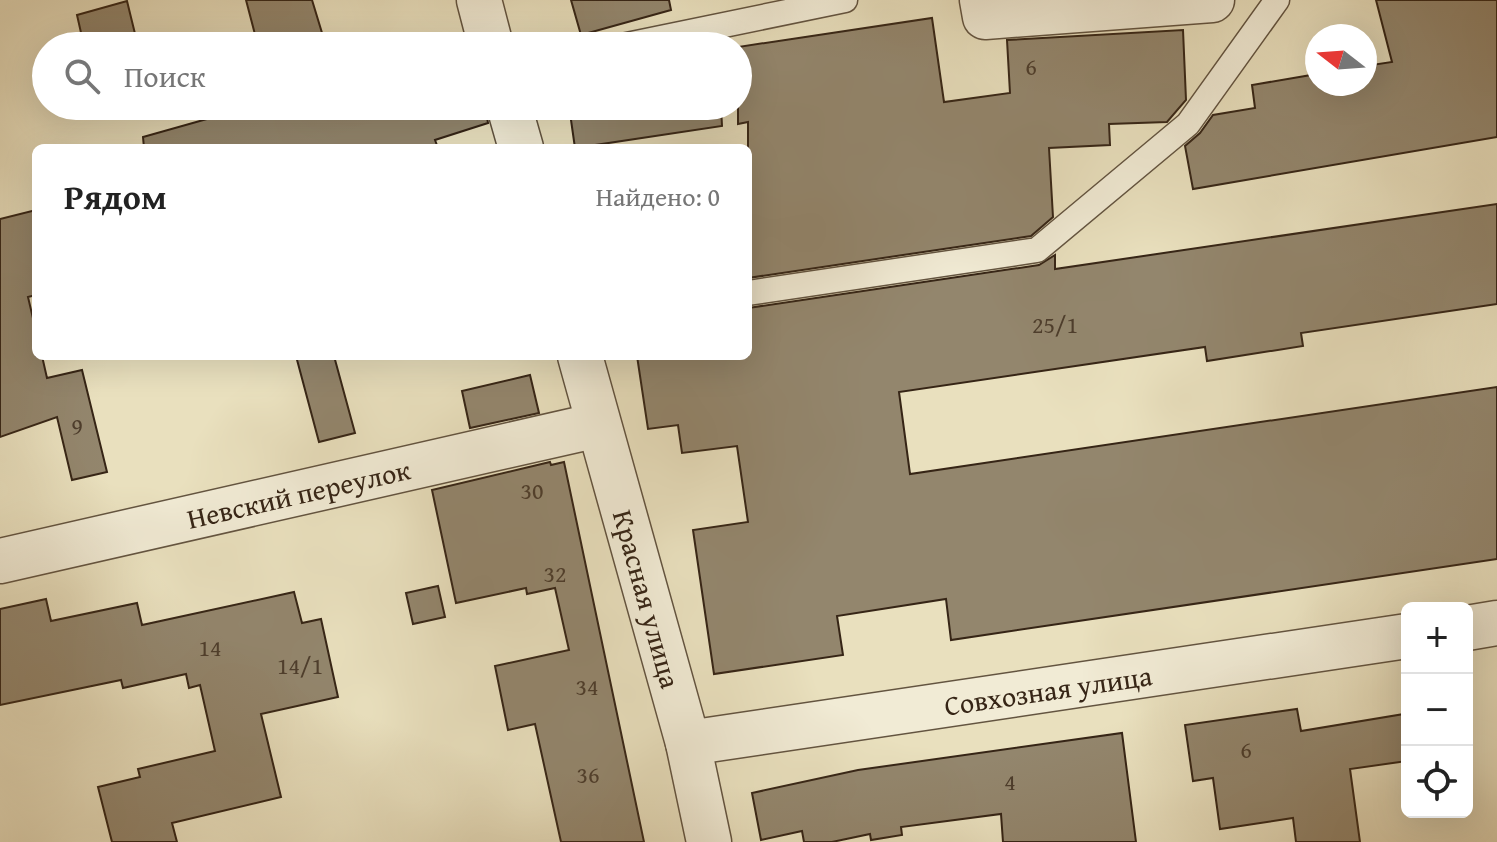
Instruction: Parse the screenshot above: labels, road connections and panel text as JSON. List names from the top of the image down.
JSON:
{
  "streets": {
    "street": ["Невский переулок", "Красная улица", "Совхозная улица"]
  },
  "crossings": [
    ["Невский переулок", "Красная улица"],
    ["Красная улица", "Совхозная улица"]
  ],
  "house_numbers": [
    "6",
    "25/1",
    "9",
    "30",
    "32",
    "14",
    "14/1",
    "34",
    "6",
    "36",
    "4"
  ],
  "north": "left",
  "page": {
    "search": "Поиск",
    "heading": ["Рядом", "Найдено: 0"],
    "map_buttons": ["+", "−"]
  }
}
